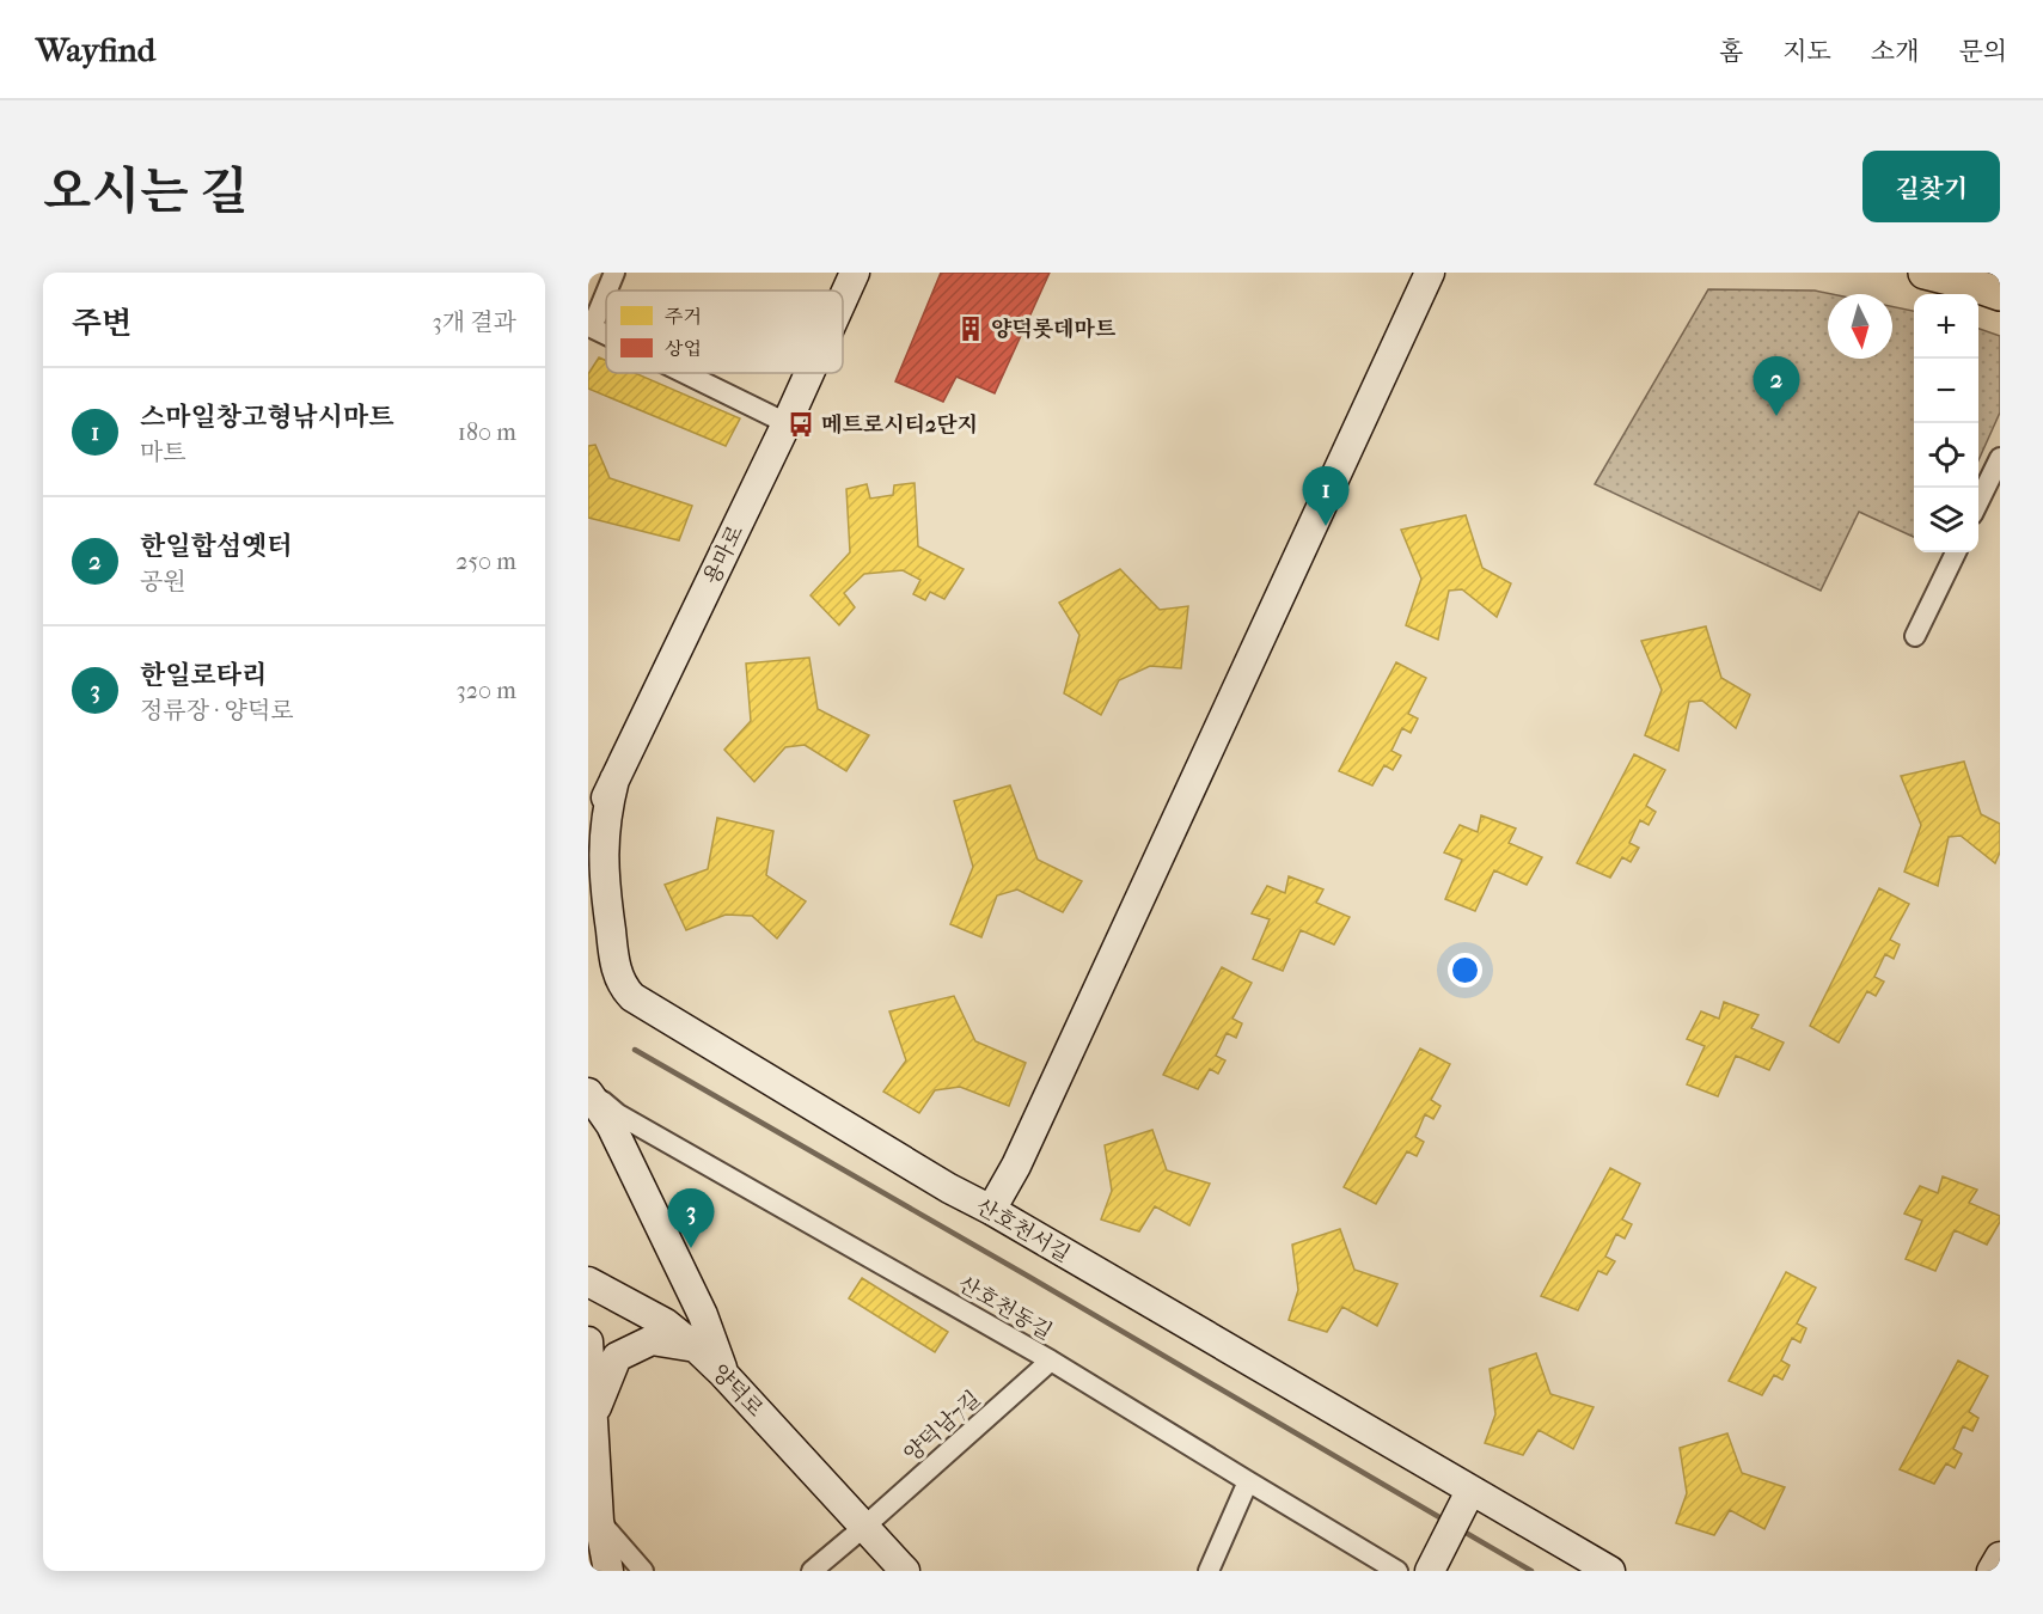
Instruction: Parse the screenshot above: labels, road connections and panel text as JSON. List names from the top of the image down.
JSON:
{
  "streets": {
    "street": [
      "용마로",
      "산호천서길",
      "산호천동길",
      "양덕로",
      "양덕남7길"
    ]
  },
  "crossings": [
    ["용마로", "산호천서길"],
    ["산호천동길", "양덕남7길"],
    ["양덕로", "양덕남7길"]
  ],
  "places": {
    "building": ["양덕롯데마트"],
    "bus stop": ["메트로시티2단지"]
  },
  "legend": ["주거", "상업"],
  "north": "bottom",
  "page": {
    "header": "Wayfind",
    "nav": [
      "홈",
      "지도",
      "소개",
      "문의"
    ],
    "title": "오시는 길",
    "buttons": "길찾기",
    "heading": ["주변", "3개 결과"],
    "map_buttons": ["+", "−"],
    "pins": ["2", "1", "3"],
    "list": [
      {
        "mark": "1",
        "name": "스마일창고형낚시마트",
        "note": "마트",
        "value": "180 m"
      },
      {
        "mark": "2",
        "name": "한일합섬옛터",
        "note": "공원",
        "value": "250 m"
      },
      {
        "mark": "3",
        "name": "한일로타리",
        "note": "정류장 · 양덕로",
        "value": "320 m"
      }
    ]
  }
}
